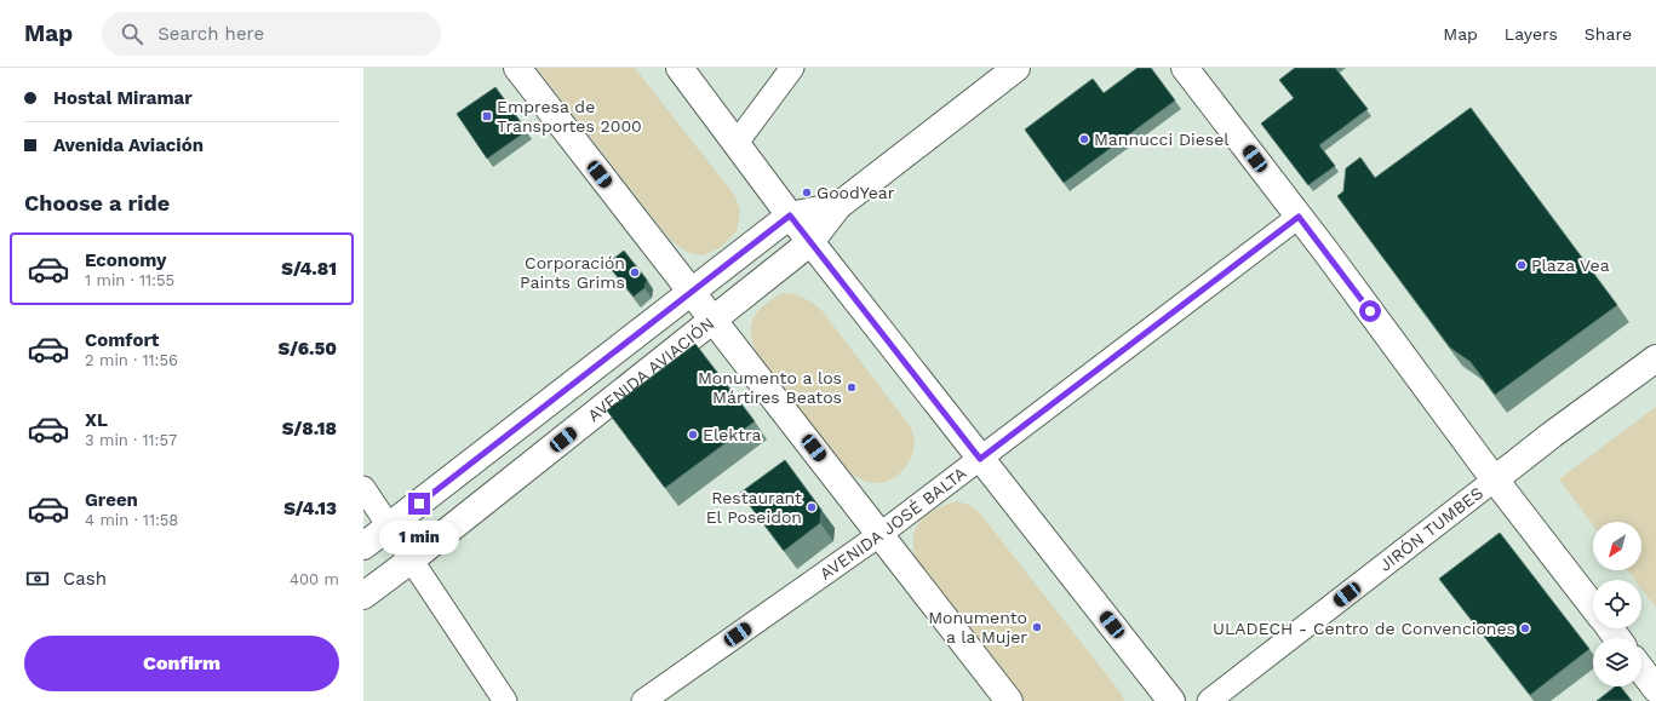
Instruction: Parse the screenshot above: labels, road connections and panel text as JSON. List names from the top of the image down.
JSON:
{
  "streets": {
    "main road": ["AVENIDA AVIACIÓN", "JIRÓN TUMBES"],
    "street": ["AVENIDA JOSÉ BALTA"]
  },
  "places": {
    "transit": ["Empresa de Transportes 2000"],
    "other": [
      "Mannucci Diesel",
      "GoodYear",
      "Plaza Vea",
      "Corporación Paints Grims",
      "Monumento a los Mártires Beatos",
      "Elektra",
      "Restaurant El Poseidon",
      "Monumento a la Mujer",
      "ULADECH - Centro de Convenciones"
    ]
  },
  "north": "bottom left",
  "page": {
    "header": "Map",
    "search": "Search here",
    "nav": ["Map", "Layers", "Share"],
    "banner": ["Hostal Miramar", "Avenida Aviación"],
    "heading": "Choose a ride",
    "list": [
      {
        "name": "Economy",
        "note": "1 min · 11:55",
        "value": "S/4.81"
      },
      {
        "name": "Comfort",
        "note": "2 min · 11:56",
        "value": "S/6.50"
      },
      {
        "name": "XL",
        "note": "3 min · 11:57",
        "value": "S/8.18"
      },
      {
        "name": "Green",
        "note": "4 min · 11:58",
        "value": "S/4.13"
      }
    ],
    "bubble": "1 min",
    "pay": ["Cash", "400 m"],
    "buttons": "Confirm"
  }
}
